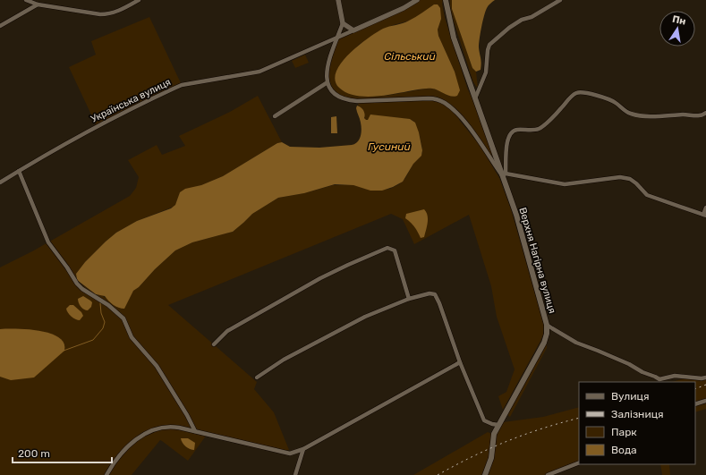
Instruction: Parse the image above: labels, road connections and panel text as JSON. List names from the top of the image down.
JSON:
{
  "streets": {
    "main road": ["Верхня Нагірна вулиця"],
    "street": ["Українська вулиця"]
  },
  "water": ["Сільський", "Гусиний"],
  "legend": [
    "Вулиця",
    "Залізниця",
    "Парк",
    "Вода"
  ],
  "scale_bar": "200 m",
  "north": "top"
}
